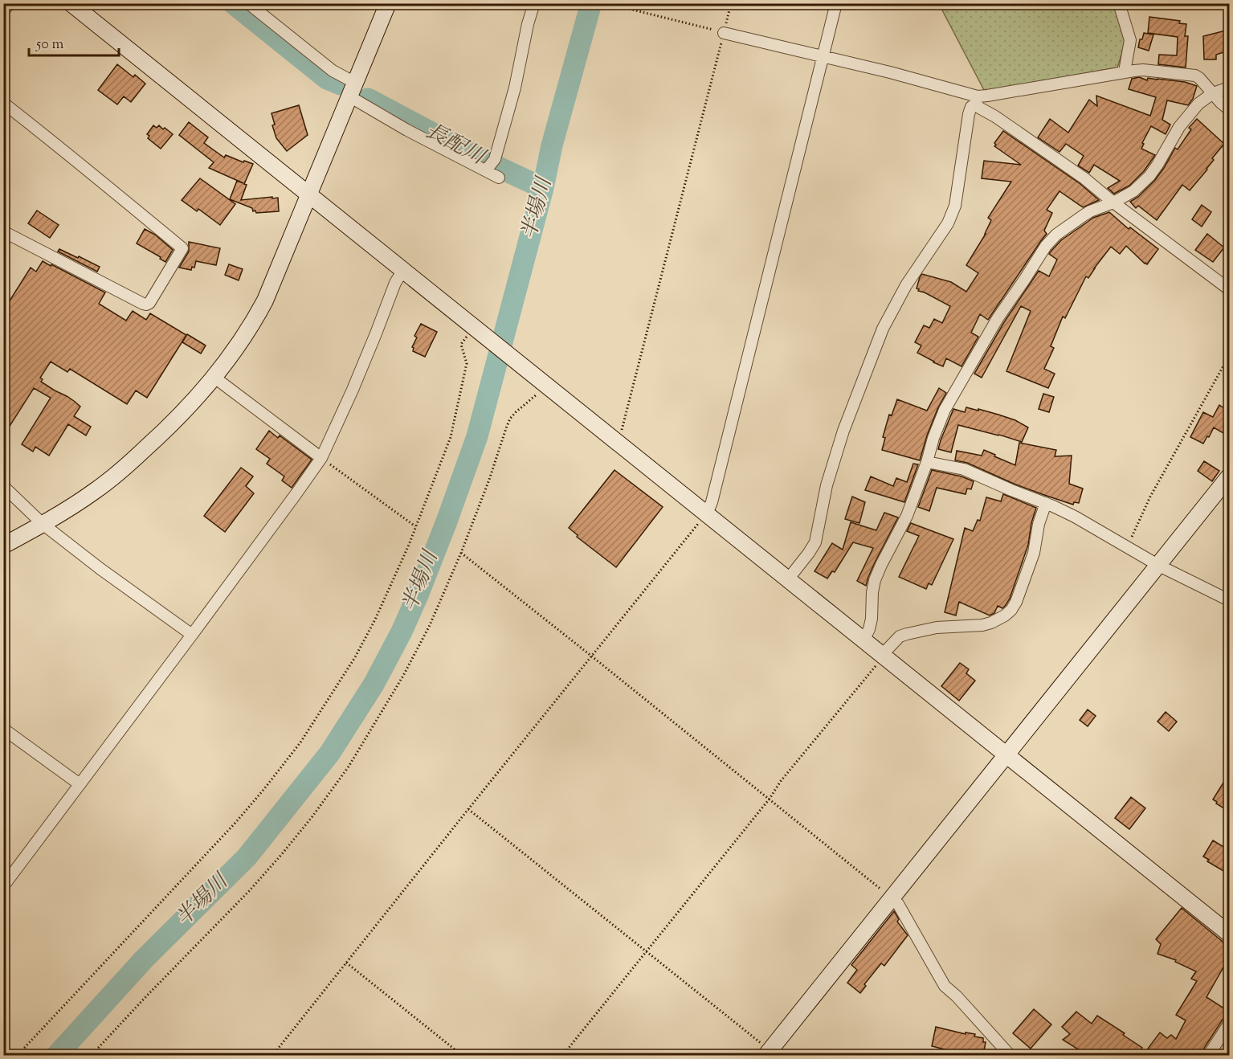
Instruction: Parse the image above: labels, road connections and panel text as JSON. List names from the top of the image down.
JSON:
{
  "water": ["長配川", "半場川"],
  "scale_bar": "50 m"
}
